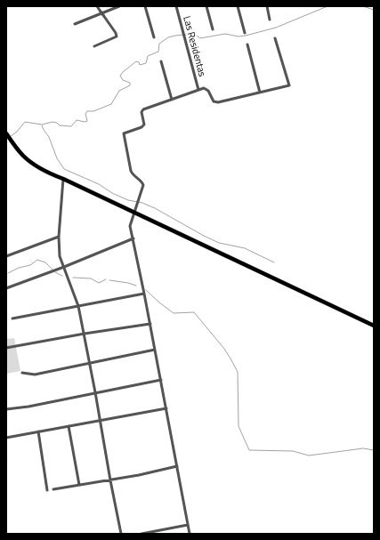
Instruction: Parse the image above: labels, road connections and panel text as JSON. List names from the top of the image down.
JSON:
{
  "streets": {
    "street": ["Las Residentas"]
  }
}
